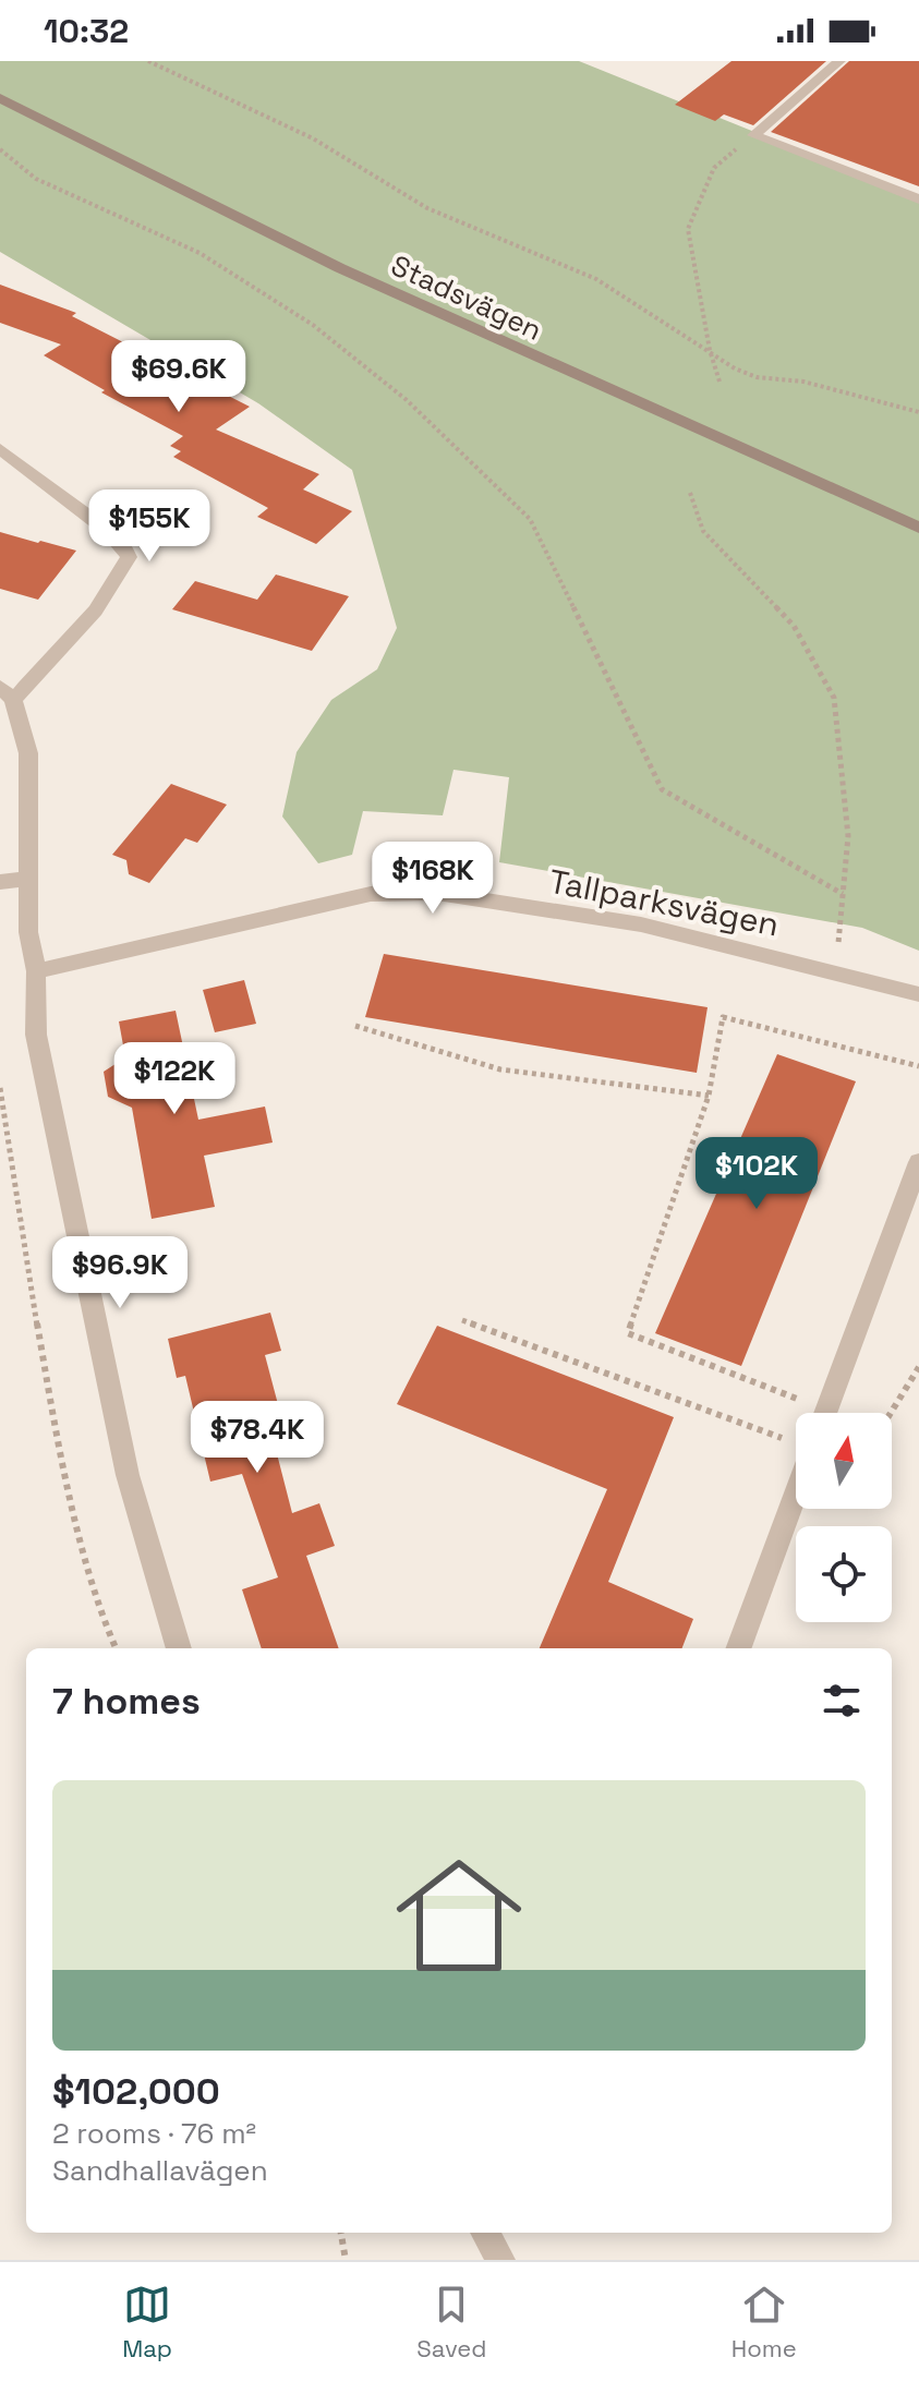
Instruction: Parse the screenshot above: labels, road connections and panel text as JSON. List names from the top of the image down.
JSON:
{
  "streets": {
    "main road": ["Stadsvägen"],
    "street": ["Tallparksvägen"]
  },
  "north": "top",
  "page": {
    "status": "10:32",
    "price": [
      "$69.6K",
      "$155K",
      "$168K",
      "$122K",
      "$102K",
      "$96.9K",
      "$78.4K"
    ],
    "heading": "7 homes",
    "list": [
      {
        "name": "$102,000",
        "note": "2 rooms · 76 m² · Sandhallavägen"
      }
    ],
    "tabs": ["Map", "Saved", "Home"]
  }
}
